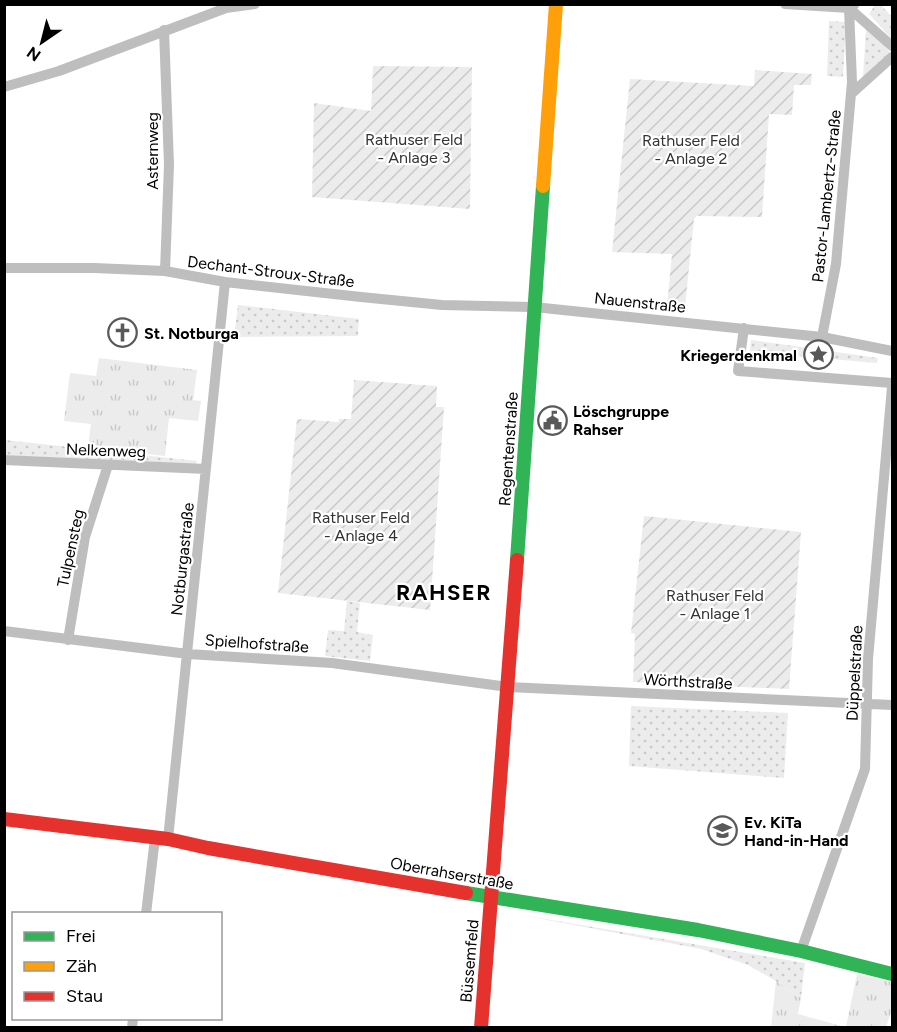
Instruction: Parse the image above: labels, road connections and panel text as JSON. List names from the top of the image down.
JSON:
{
  "streets": {
    "street": [
      "Asternweg",
      "Pastor-Lambertz-Straße",
      "Dechant-Stroux-Straße",
      "Nauenstraße",
      "Regentenstraße",
      "Nelkenweg",
      "Tulpensteg",
      "Notburgastraße",
      "Spielhofstraße",
      "Düppelstraße",
      "Wörthstraße",
      "Oberrahserstraße",
      "Büssemfeld"
    ]
  },
  "crossings": [
    ["Asternweg", "Dechant-Stroux-Straße"],
    ["Pastor-Lambertz-Straße", "Nauenstraße"],
    ["Dechant-Stroux-Straße", "Nauenstraße"],
    ["Dechant-Stroux-Straße", "Regentenstraße"],
    ["Dechant-Stroux-Straße", "Notburgastraße"],
    ["Nauenstraße", "Regentenstraße"],
    ["Regentenstraße", "Spielhofstraße"],
    ["Regentenstraße", "Wörthstraße"],
    ["Regentenstraße", "Oberrahserstraße"],
    ["Regentenstraße", "Büssemfeld"],
    ["Nelkenweg", "Tulpensteg"],
    ["Nelkenweg", "Notburgastraße"],
    ["Tulpensteg", "Spielhofstraße"],
    ["Notburgastraße", "Spielhofstraße"],
    ["Notburgastraße", "Oberrahserstraße"],
    ["Spielhofstraße", "Wörthstraße"],
    ["Düppelstraße", "Wörthstraße"],
    ["Düppelstraße", "Oberrahserstraße"],
    ["Oberrahserstraße", "Büssemfeld"]
  ],
  "districts": ["RAHSER"],
  "parks": [
    "Rathuser Feld - Anlage 3",
    "Rathuser Feld - Anlage 2",
    "Rathuser Feld - Anlage 4",
    "Rathuser Feld - Anlage 1"
  ],
  "places": {
    "church": ["St. Notburga"],
    "place": ["Kriegerdenkmal"],
    "public building": ["Löschgruppe Rahser"],
    "school or university": ["Ev. KiTa Hand-in-Hand"]
  },
  "legend": ["Frei", "Zäh", "Stau"],
  "north": "bottom left"
}
